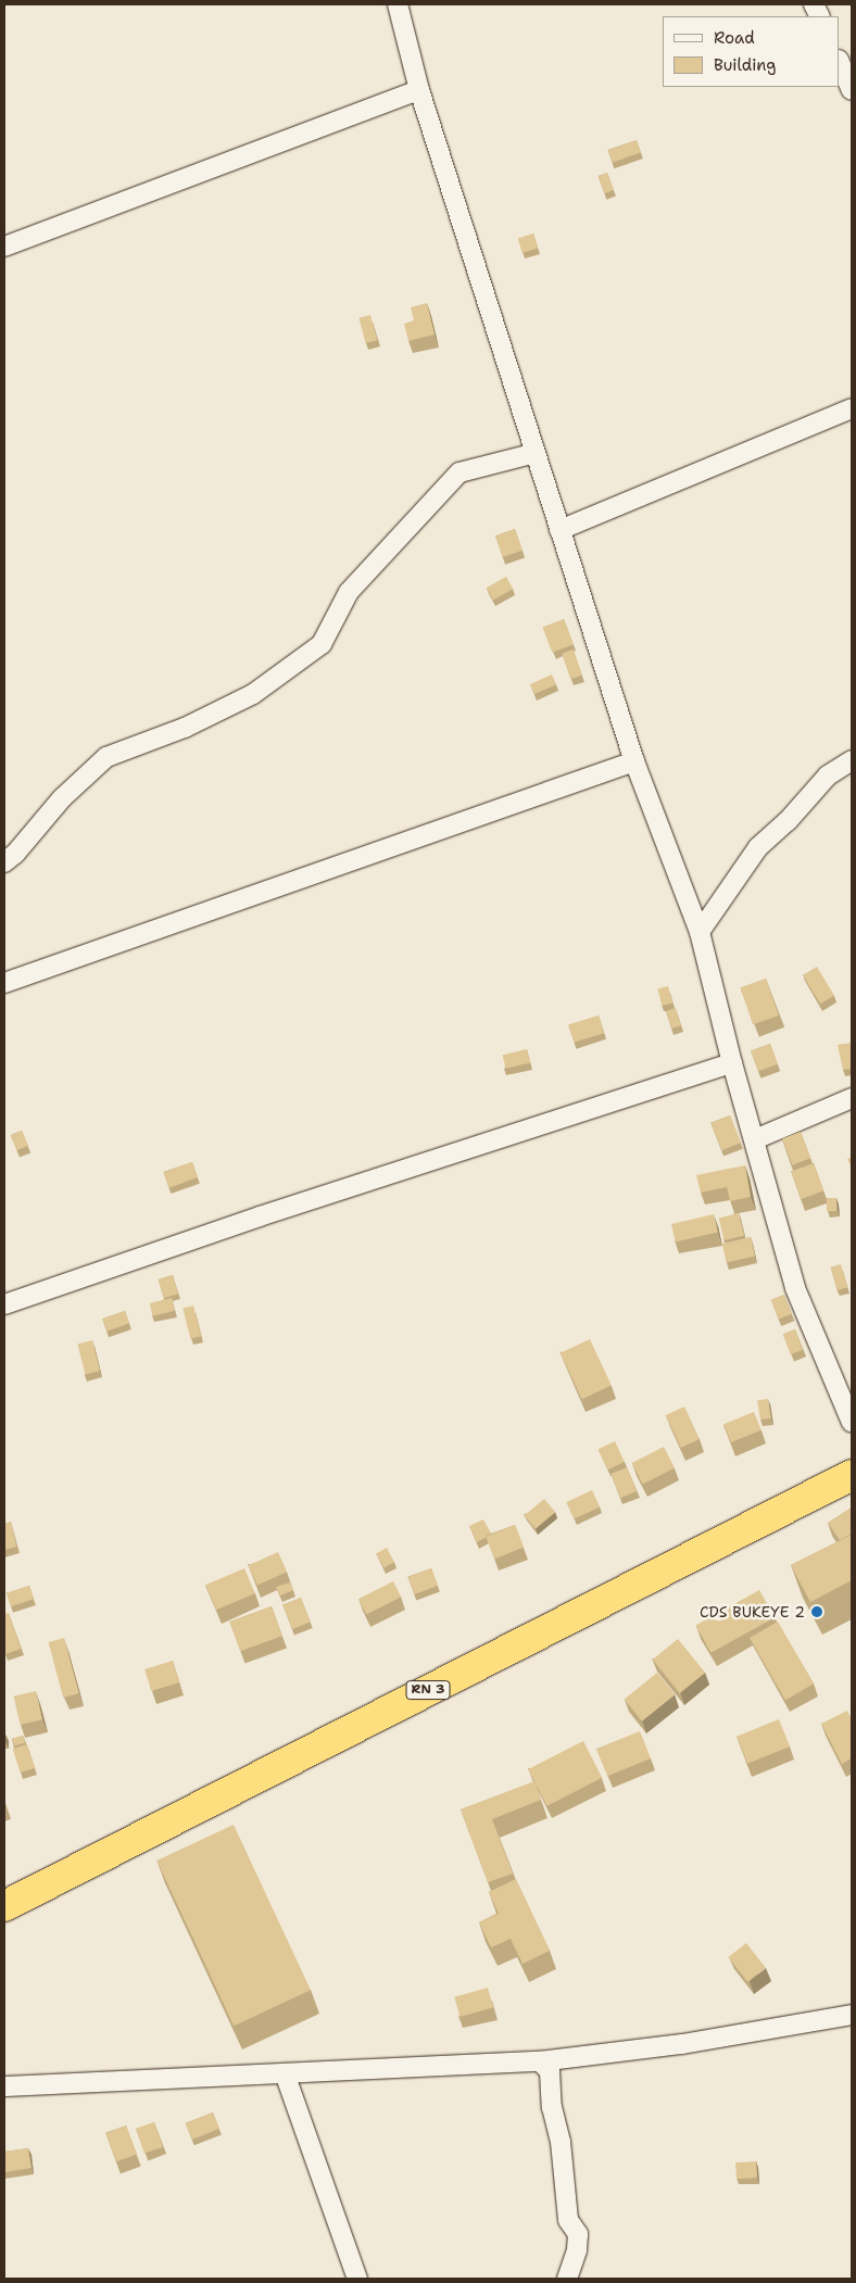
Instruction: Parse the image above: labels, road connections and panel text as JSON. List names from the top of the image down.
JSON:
{
  "streets": {
    "highway": ["RN 3"]
  },
  "places": ["CDS BUKEYE 2"],
  "legend": ["Road", "Building"]
}
